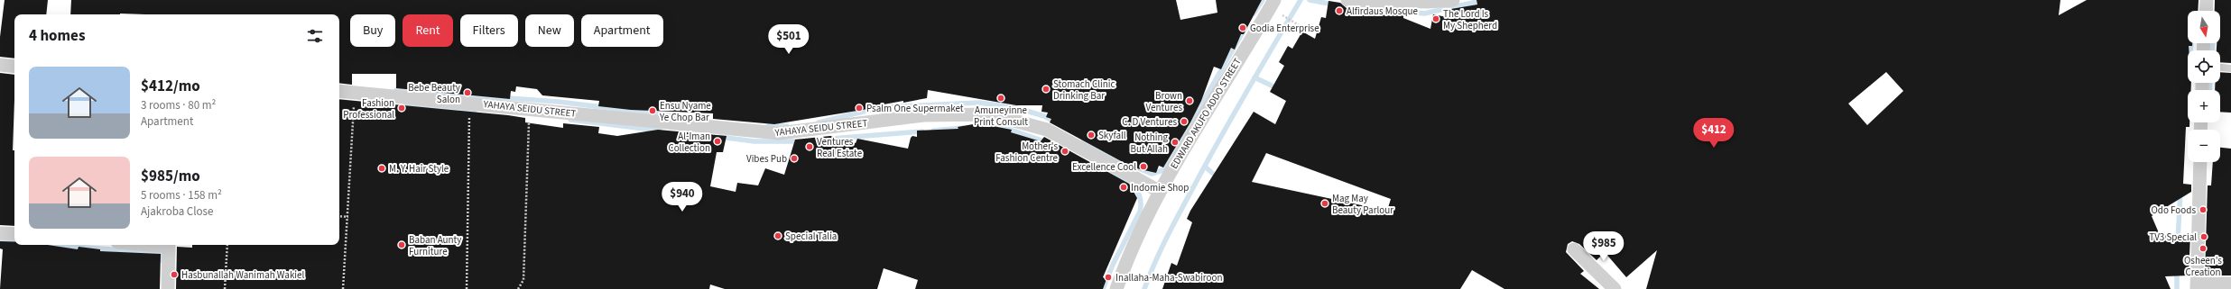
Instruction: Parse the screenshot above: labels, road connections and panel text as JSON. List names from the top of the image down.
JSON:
{
  "streets": {
    "street": ["YAHAYA SEIDU STREET", "EDWARD AKUFO ADDO STREET"]
  },
  "crossings": [
    ["YAHAYA SEIDU STREET", "EDWARD AKUFO ADDO STREET"]
  ],
  "places": [
    "Alfirdaus Mosque",
    "The Lord Is My Shepherd",
    "Godia Enterprise",
    "Stomach Clinic Drinking Bar",
    "Bebe Beauty Salon",
    "Amuneyinne Print Consult",
    "Brown Ventures",
    "Fashion Professional",
    "Psalm One Supermaket",
    "Ensu Nyame Ye Chop Bar",
    "C. D Ventures",
    "Skyfall",
    "Al-Iman Collection",
    "Nothing But Allah",
    "Ventures Real Estate",
    "Mother's Fashion Centre",
    "Vibes Pub",
    "Excellence Cool",
    "M. Y. Hair Style",
    "Indomie Shop",
    "Mag May Beauty Parlour",
    "Odo Foods",
    "Special Talia",
    "TV3 Special",
    "Baban Aunty Furniture",
    "Osheen's Creation",
    "Hasbunallah Wanimah Wakiel",
    "Inallaha-Maha-Swabiroon"
  ],
  "north": "bottom",
  "page": {
    "map_buttons": ["+", "−"],
    "chip": [
      "Buy",
      "Rent",
      "Filters",
      "New",
      "Apartment"
    ],
    "heading": "4 homes",
    "price": [
      "$501",
      "$412",
      "$940",
      "$985"
    ],
    "list": [
      {
        "name": "$412/mo",
        "note": "3 rooms · 80 m² · Apartment"
      },
      {
        "name": "$985/mo",
        "note": "5 rooms · 158 m² · Ajakroba Close"
      }
    ]
  }
}
